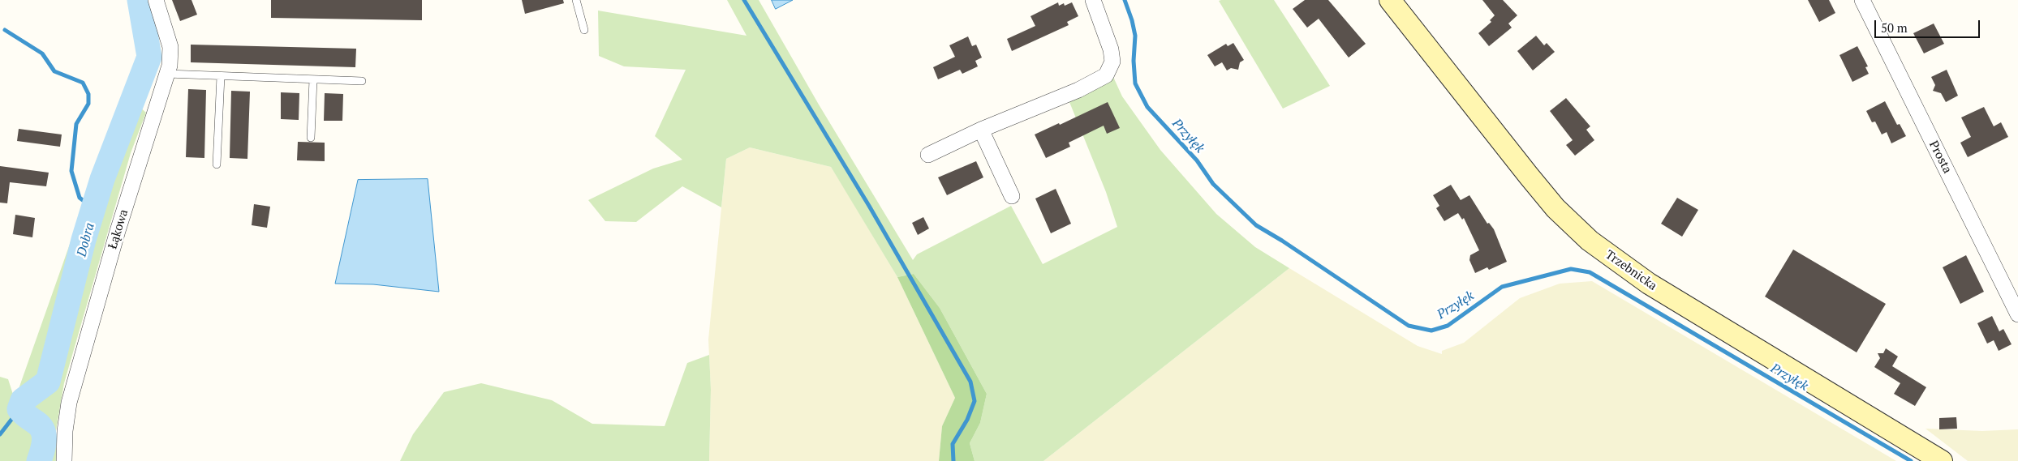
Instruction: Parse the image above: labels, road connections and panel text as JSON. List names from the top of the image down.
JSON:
{
  "streets": {
    "street": ["Prosta", "Łąkowa", "Trzebnicka"]
  },
  "water": ["Przyłęk", "Dobra"],
  "scale_bar": "50 m"
}
